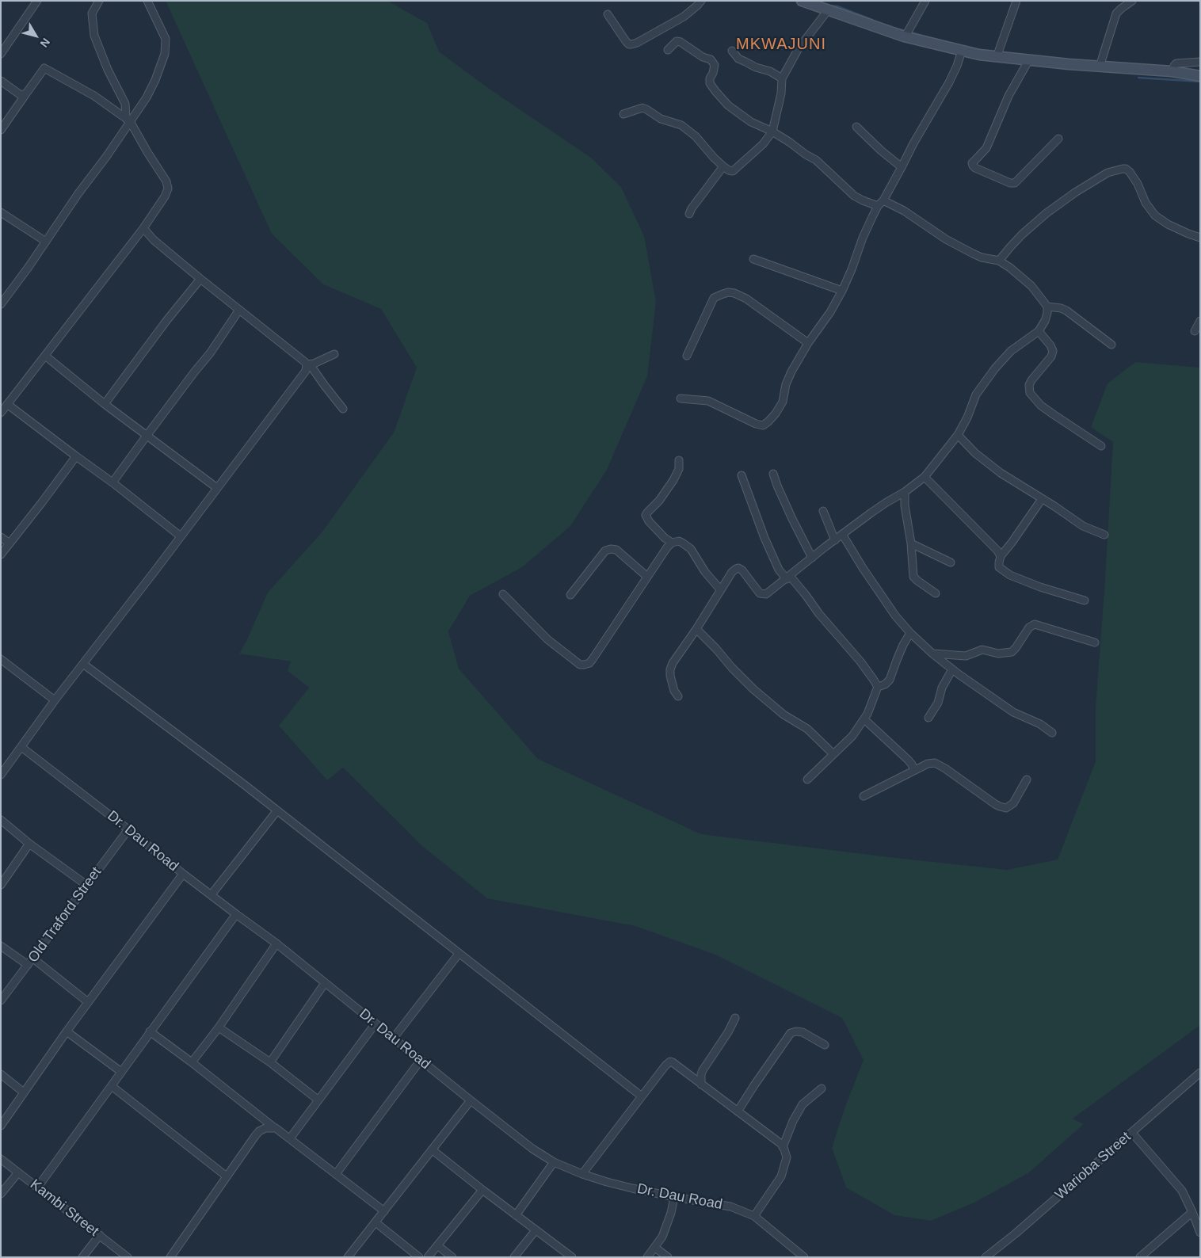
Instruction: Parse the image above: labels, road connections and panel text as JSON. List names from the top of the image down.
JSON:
{
  "streets": {
    "street": [
      "Dr. Dau Road",
      "Old Traford Street",
      "Warioba Street",
      "Kambi Street"
    ]
  },
  "crossings": [
    ["Dr. Dau Road", "Old Traford Street"]
  ],
  "districts": ["MKWAJUNI"],
  "north": "bottom right"
}
